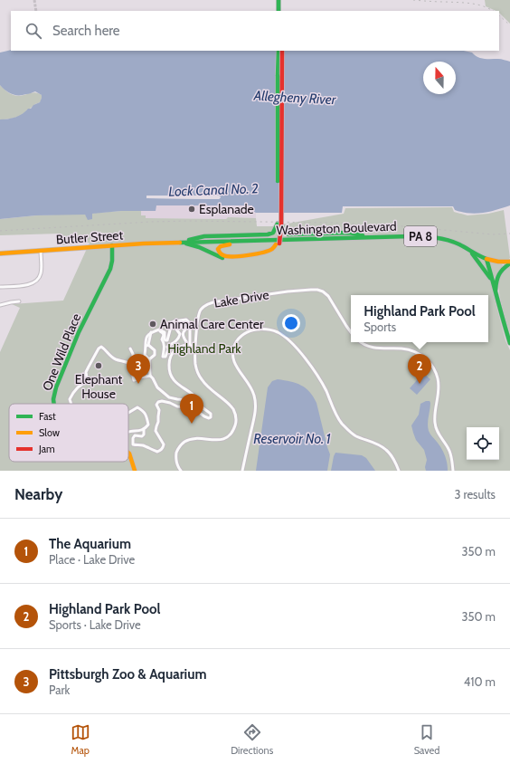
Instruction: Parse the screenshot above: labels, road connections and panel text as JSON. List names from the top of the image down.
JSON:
{
  "streets": {
    "main road": [
      "Washington Boulevard",
      "PA 8",
      "Butler Street",
      "One Wild Place"
    ],
    "street": ["Lake Drive"]
  },
  "crossings": [
    ["Washington Boulevard", "PA 8"],
    ["Washington Boulevard", "Butler Street"],
    ["Butler Street", "One Wild Place"]
  ],
  "water": ["Allegheny River", "Lock Canal No. 2", "Reservoir No. 1"],
  "parks": ["Highland Park"],
  "places": ["Esplanade", "Animal Care Center", "Elephant House"],
  "legend": ["Fast", "Slow", "Jam"],
  "north": "top",
  "page": {
    "search": "Search here",
    "popup": ["Highland Park Pool", "Sports"],
    "pins": ["2", "3", "1"],
    "heading": ["Nearby", "3 results"],
    "list": [
      {
        "mark": "1",
        "name": "The Aquarium",
        "note": "Place · Lake Drive",
        "value": "350 m"
      },
      {
        "mark": "2",
        "name": "Highland Park Pool",
        "note": "Sports · Lake Drive",
        "value": "350 m"
      },
      {
        "mark": "3",
        "name": "Pittsburgh Zoo & Aquarium",
        "note": "Park",
        "value": "410 m"
      }
    ],
    "nav": ["Map", "Directions", "Saved"]
  }
}
